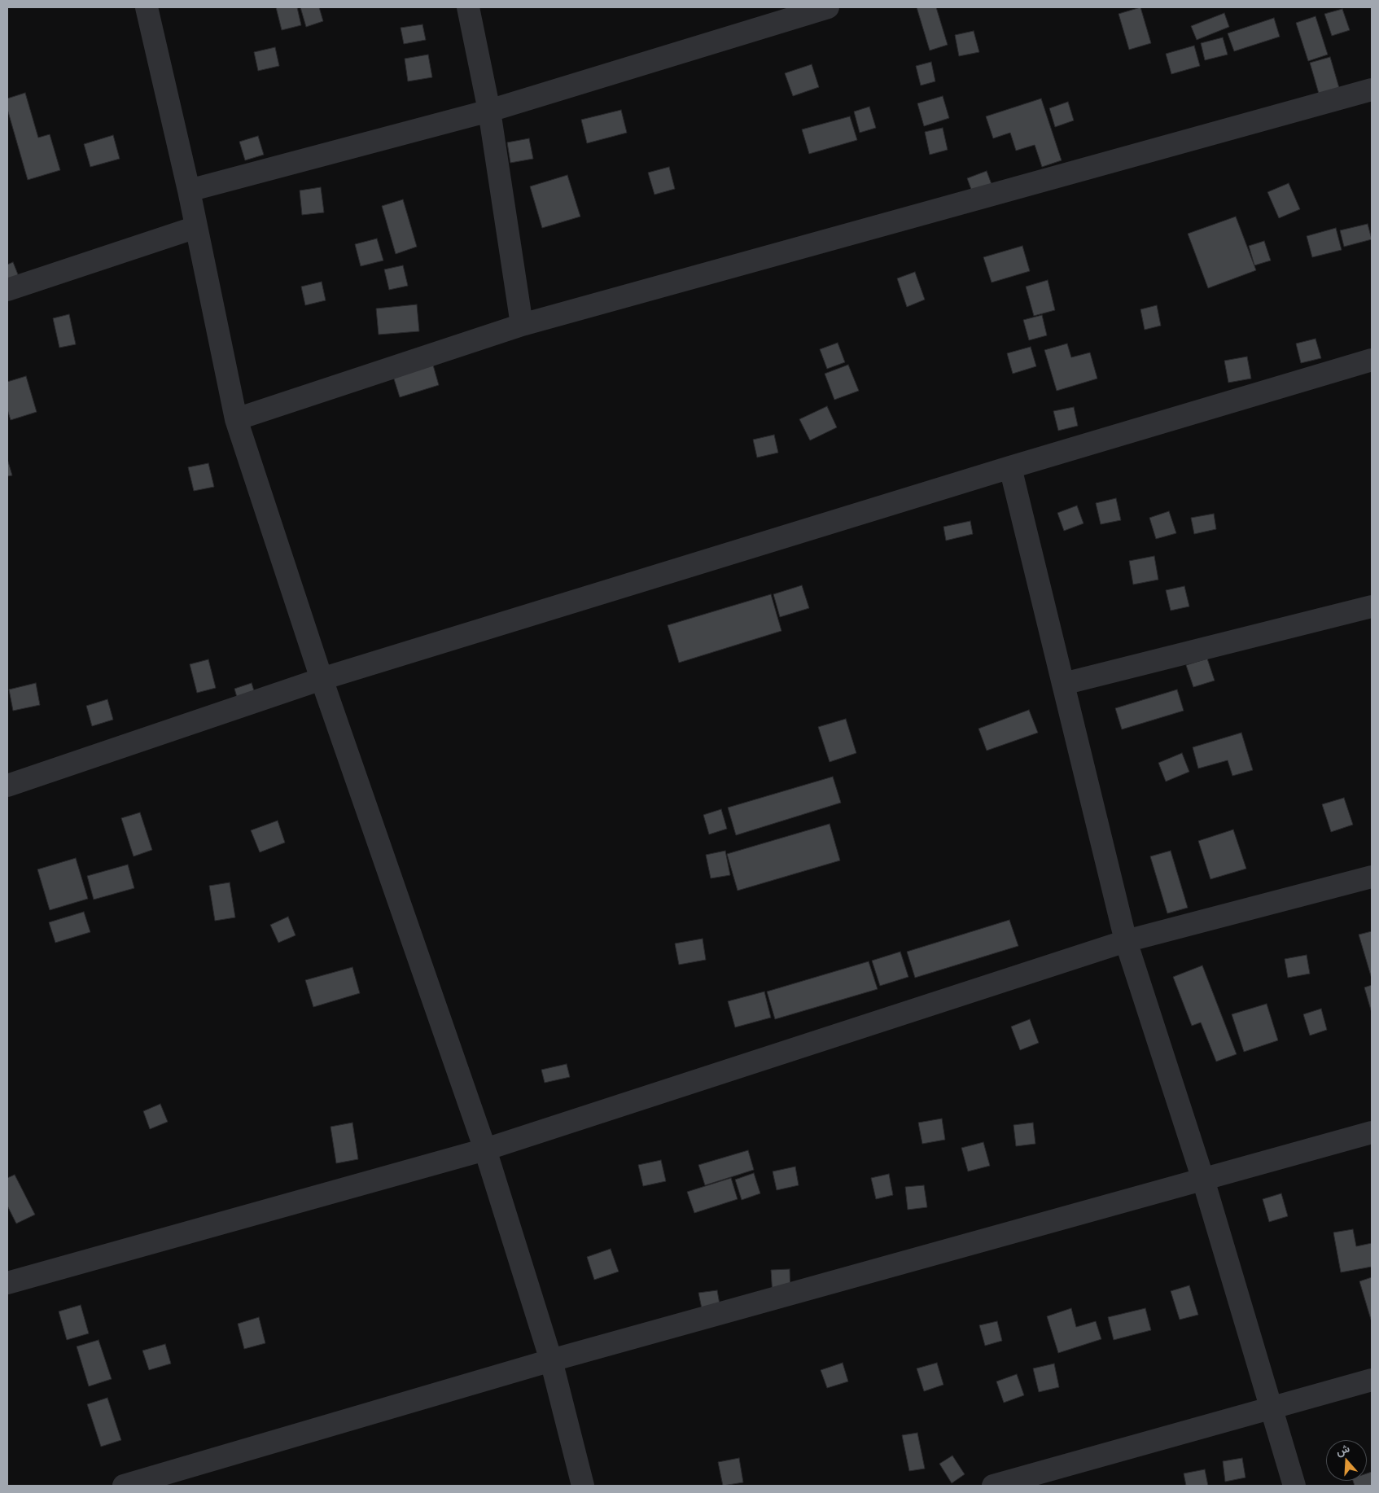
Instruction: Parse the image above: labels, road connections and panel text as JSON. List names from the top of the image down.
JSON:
{
  "north": "top"
}
